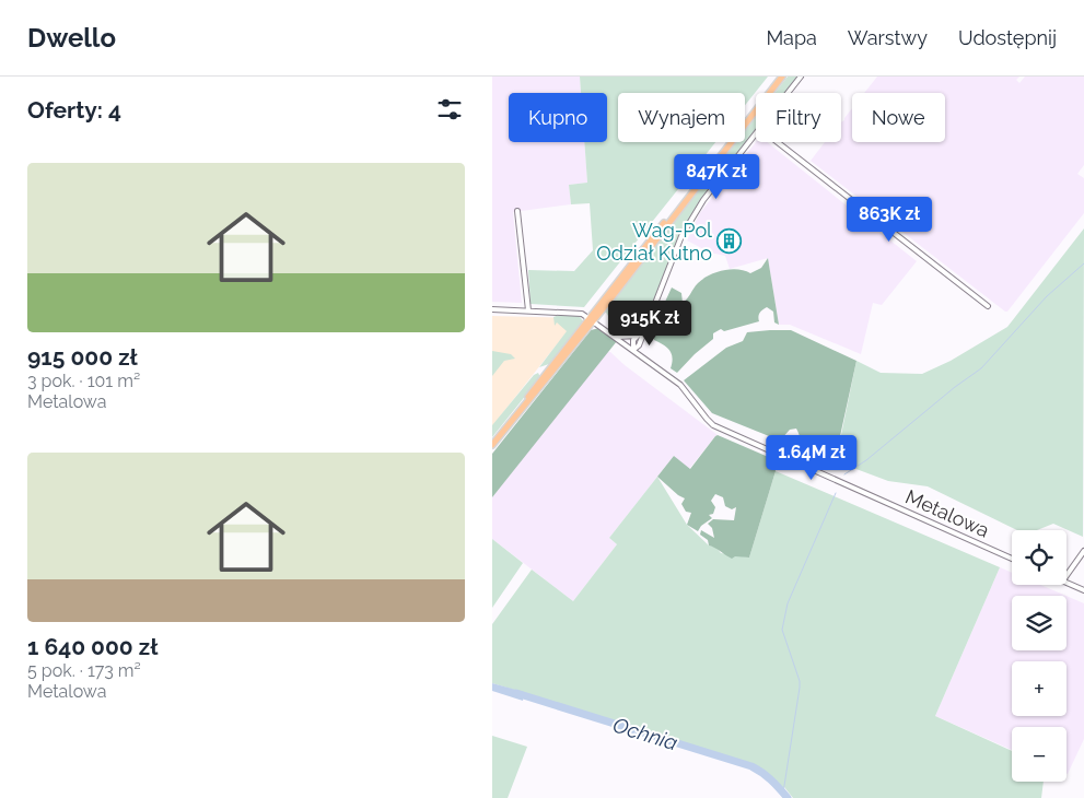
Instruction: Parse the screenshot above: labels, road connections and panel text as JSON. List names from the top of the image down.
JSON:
{
  "streets": {
    "street": ["Metalowa"]
  },
  "water": ["Ochnia"],
  "places": {
    "building": ["Wag-Pol Odział Kutno"]
  },
  "page": {
    "header": "Dwello",
    "nav": ["Mapa", "Warstwy", "Udostępnij"],
    "heading": "Oferty: 4",
    "chip": [
      "Kupno",
      "Wynajem",
      "Filtry",
      "Nowe"
    ],
    "list": [
      {
        "name": "915 000 zł",
        "note": "3 pok. · 101 m² · Metalowa"
      },
      {
        "name": "1 640 000 zł",
        "note": "5 pok. · 173 m² · Metalowa"
      }
    ],
    "price": [
      "847K zł",
      "863K zł",
      "915K zł",
      "1.64M zł"
    ],
    "map_buttons": ["+", "−"]
  }
}
